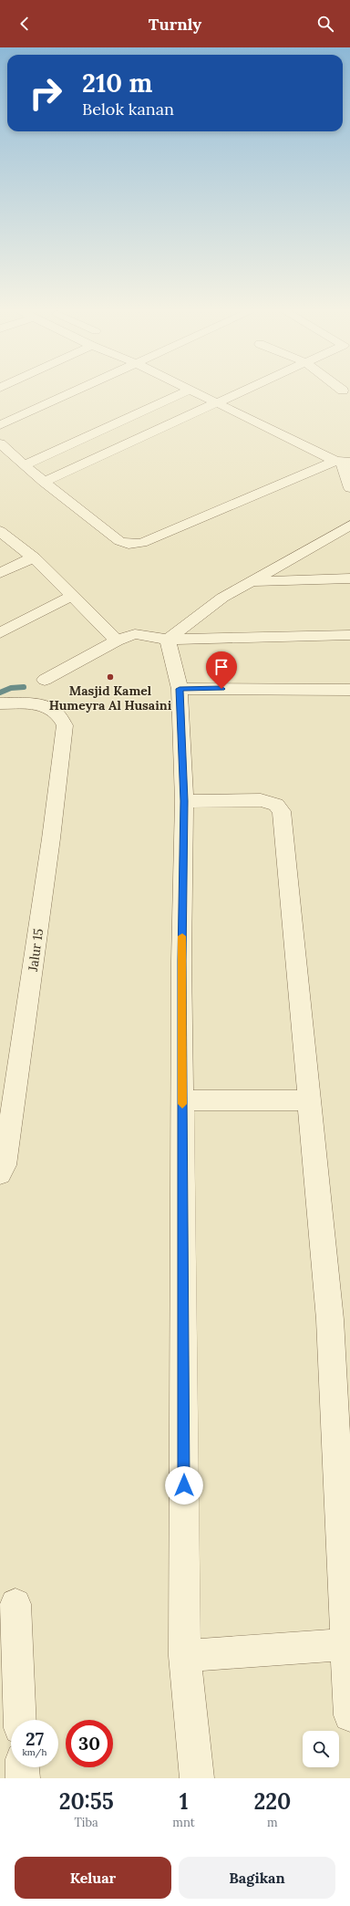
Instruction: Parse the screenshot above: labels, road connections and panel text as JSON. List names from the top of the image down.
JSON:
{
  "streets": {
    "street": ["Jalur 15"]
  },
  "places": ["Masjid Kamel Humeyra Al Husaini"],
  "page": {
    "header": "Turnly",
    "turn": ["210 m", "Belok kanan"],
    "speed": "27 km/h",
    "limit": "30",
    "eta": [
      "20:55",
      "Tiba",
      "1",
      "mnt",
      "220",
      "m"
    ],
    "buttons": ["Keluar", "Bagikan"]
  }
}
